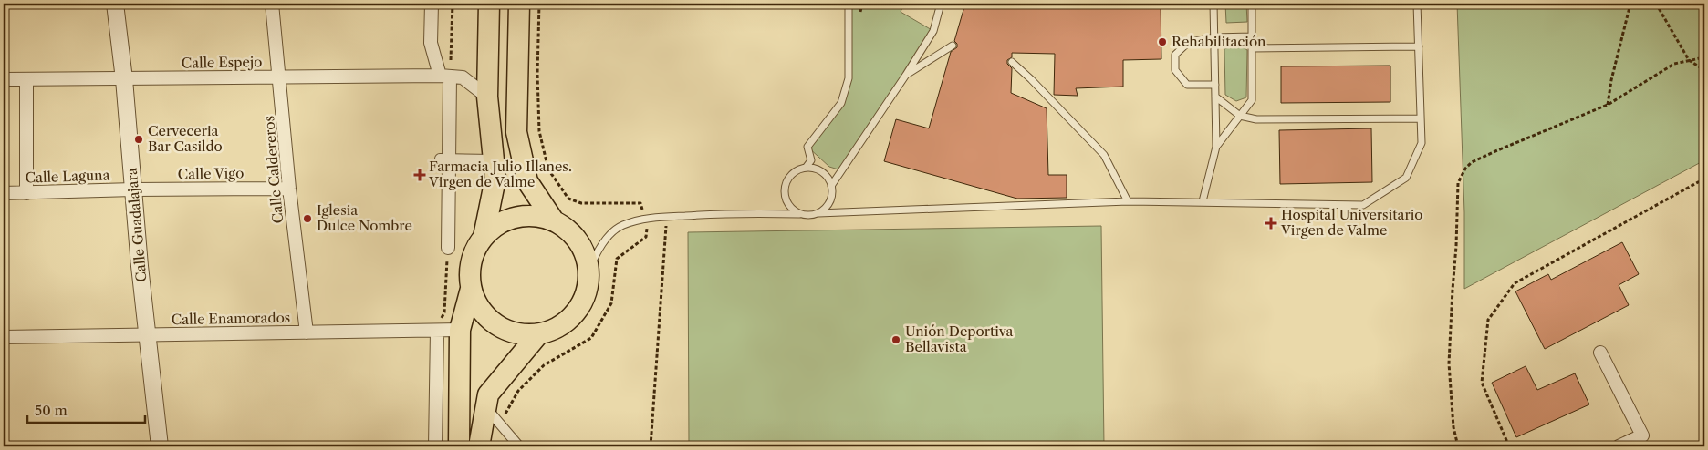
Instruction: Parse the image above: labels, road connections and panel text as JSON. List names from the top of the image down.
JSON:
{
  "streets": {
    "street": [
      "Calle Espejo",
      "Calle Caldereros",
      "Calle Vigo",
      "Calle Laguna",
      "Calle Guadalajara",
      "Calle Enamorados"
    ]
  },
  "crossings": [
    ["Calle Espejo", "Calle Caldereros"],
    ["Calle Espejo", "Calle Guadalajara"],
    ["Calle Caldereros", "Calle Vigo"],
    ["Calle Caldereros", "Calle Enamorados"],
    ["Calle Vigo", "Calle Laguna"],
    ["Calle Vigo", "Calle Guadalajara"],
    ["Calle Laguna", "Calle Guadalajara"],
    ["Calle Guadalajara", "Calle Enamorados"]
  ],
  "places": {
    "other": [
      "Rehabilitación",
      "Cerveceria Bar Casildo",
      "Iglesia Dulce Nombre",
      "Unión Deportiva Bellavista"
    ],
    "health": ["Farmacia Julio Illanes. Virgen de Valme", "Hospital Universitario Virgen de Valme"]
  },
  "scale_bar": "50 m"
}
